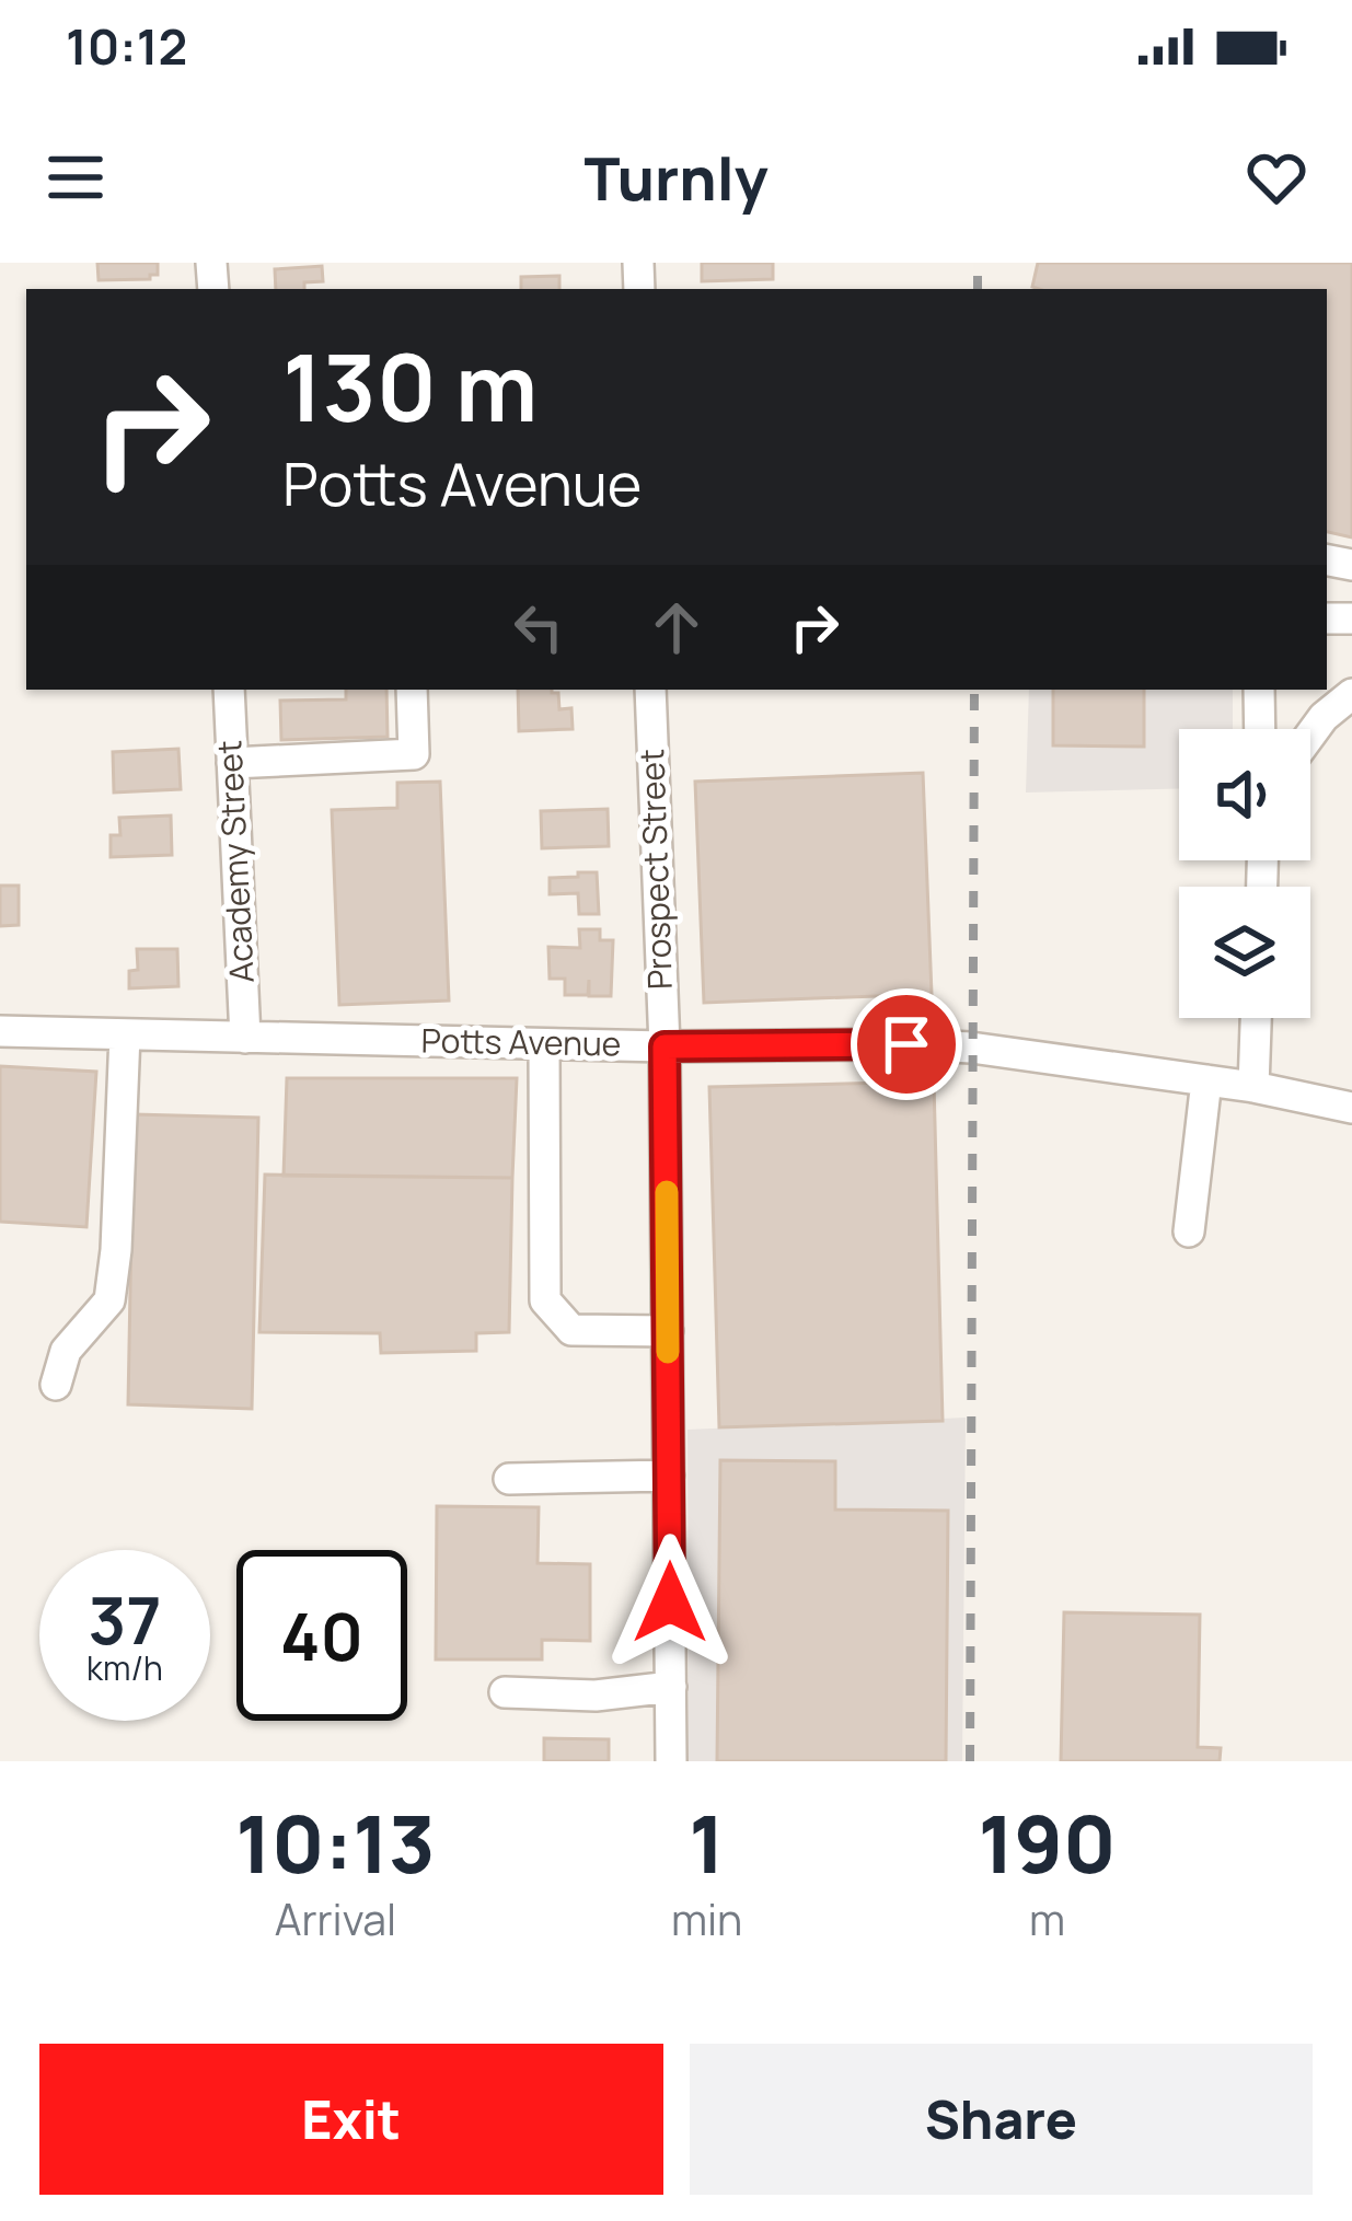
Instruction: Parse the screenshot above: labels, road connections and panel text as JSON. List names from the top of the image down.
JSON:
{
  "streets": {
    "street": ["Academy Street", "Prospect Street", "Potts Avenue"]
  },
  "crossings": [
    ["Academy Street", "Potts Avenue"],
    ["Prospect Street", "Potts Avenue"]
  ],
  "page": {
    "status": "10:12",
    "header": "Turnly",
    "turn": ["130 m", "Potts Avenue"],
    "speed": "37 km/h",
    "limit": "40",
    "eta": [
      "10:13",
      "Arrival",
      "1",
      "min",
      "190",
      "m"
    ],
    "buttons": ["Exit", "Share"]
  }
}
